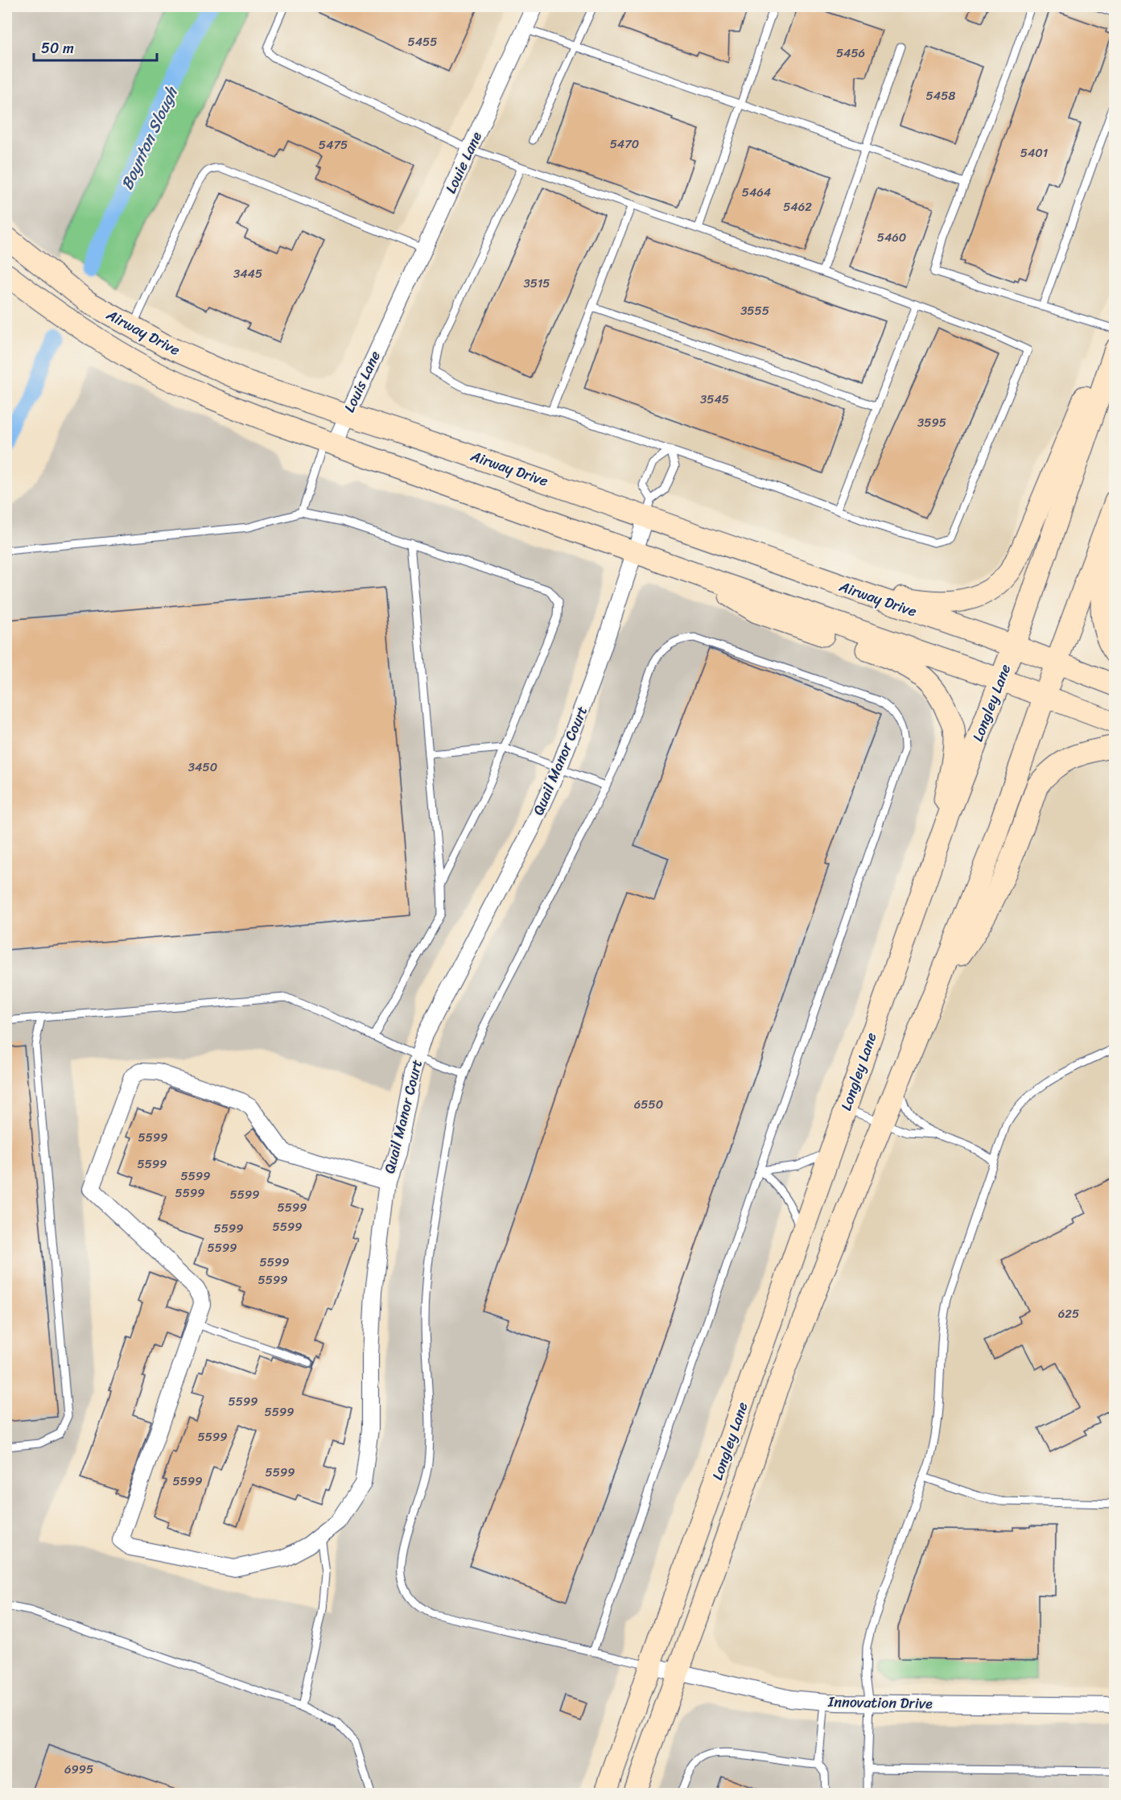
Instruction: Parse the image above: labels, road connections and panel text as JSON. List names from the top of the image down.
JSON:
{
  "streets": {
    "main road": ["Airway Drive", "Longley Lane"],
    "street": [
      "Louie Lane",
      "Louis Lane",
      "Quail Manor Court",
      "Innovation Drive"
    ]
  },
  "crossings": [
    ["Louie Lane", "Louis Lane"],
    ["Airway Drive", "Louis Lane"],
    ["Airway Drive", "Longley Lane"],
    ["Airway Drive", "Quail Manor Court"],
    ["Longley Lane", "Innovation Drive"]
  ],
  "water": ["Boynton Slough"],
  "house_numbers": [
    "5455",
    "5456",
    "5458",
    "5470",
    "5475",
    "5401",
    "5464",
    "5462",
    "5460",
    "3445",
    "3515",
    "3555",
    "3545",
    "3595",
    "3450",
    "6550",
    "5599",
    "5599",
    "5599",
    "5599",
    "5599",
    "5599",
    "5599",
    "5599",
    "5599",
    "5599",
    "5599",
    "625",
    "5599",
    "5599",
    "5599",
    "5599",
    "5599",
    "6995"
  ],
  "scale_bar": "50 m"
}
